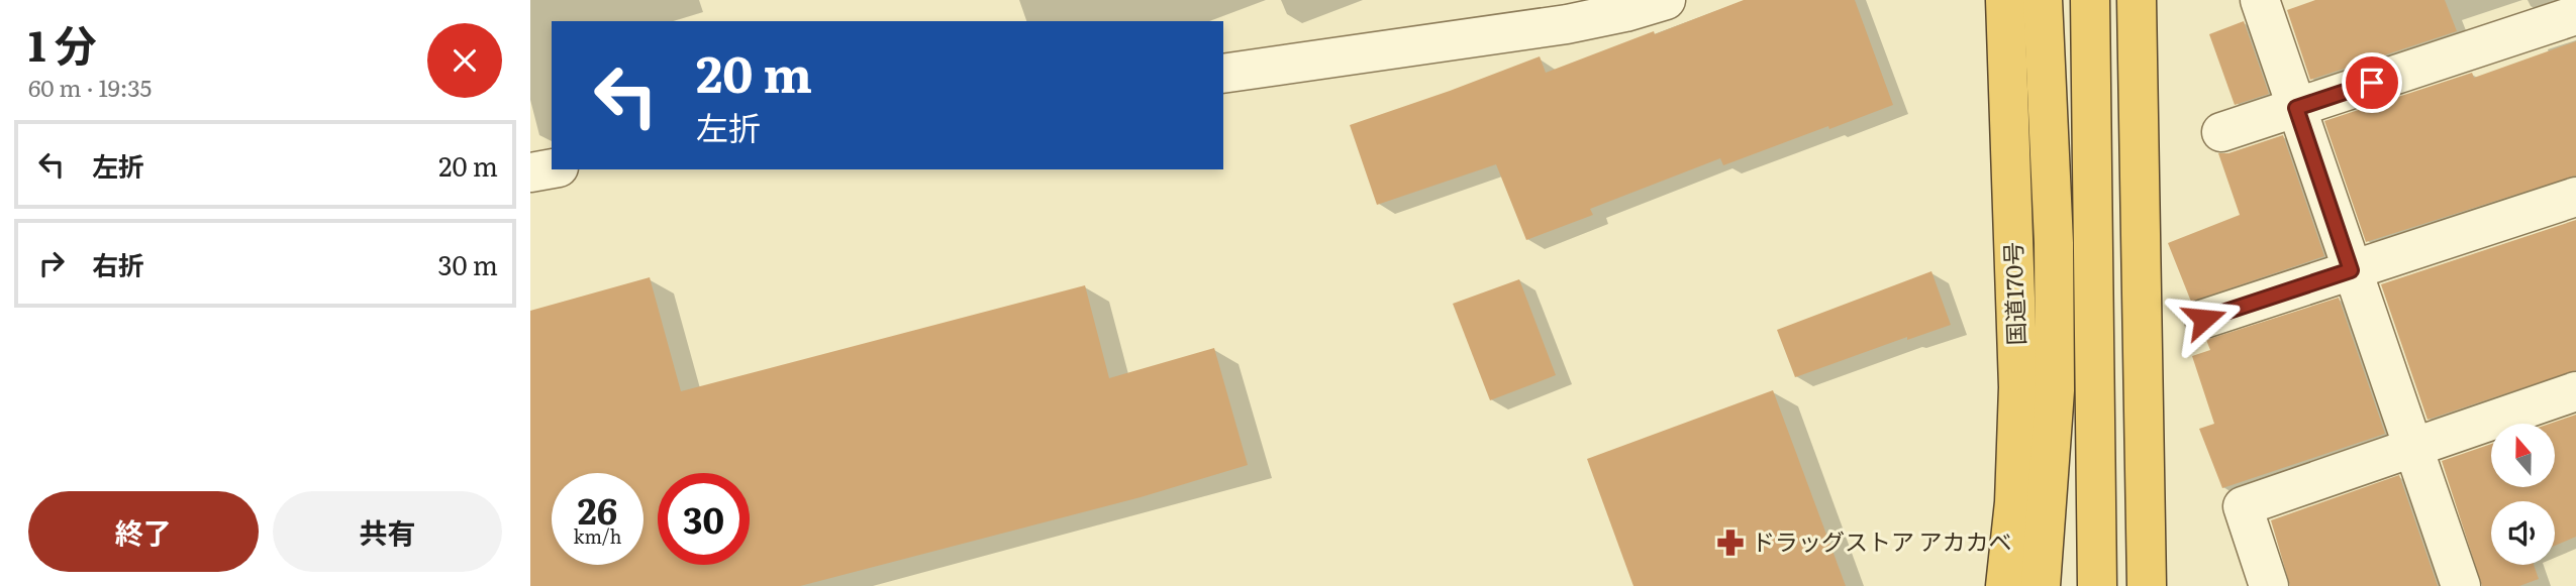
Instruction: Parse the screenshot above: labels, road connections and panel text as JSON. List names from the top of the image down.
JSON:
{
  "streets": {
    "highway": ["国道170号"]
  },
  "places": {
    "pharmacy": ["ドラッグストア アカカベ"]
  },
  "north": "top",
  "page": {
    "heading": ["1 分", "60 m · 19:35"],
    "turn": ["20 m", "左折"],
    "list": [
      {
        "name": "左折",
        "value": "20 m"
      },
      {
        "name": "右折",
        "value": "30 m"
      }
    ],
    "speed": "26 km/h",
    "limit": "30",
    "buttons": ["終了", "共有"]
  }
}
